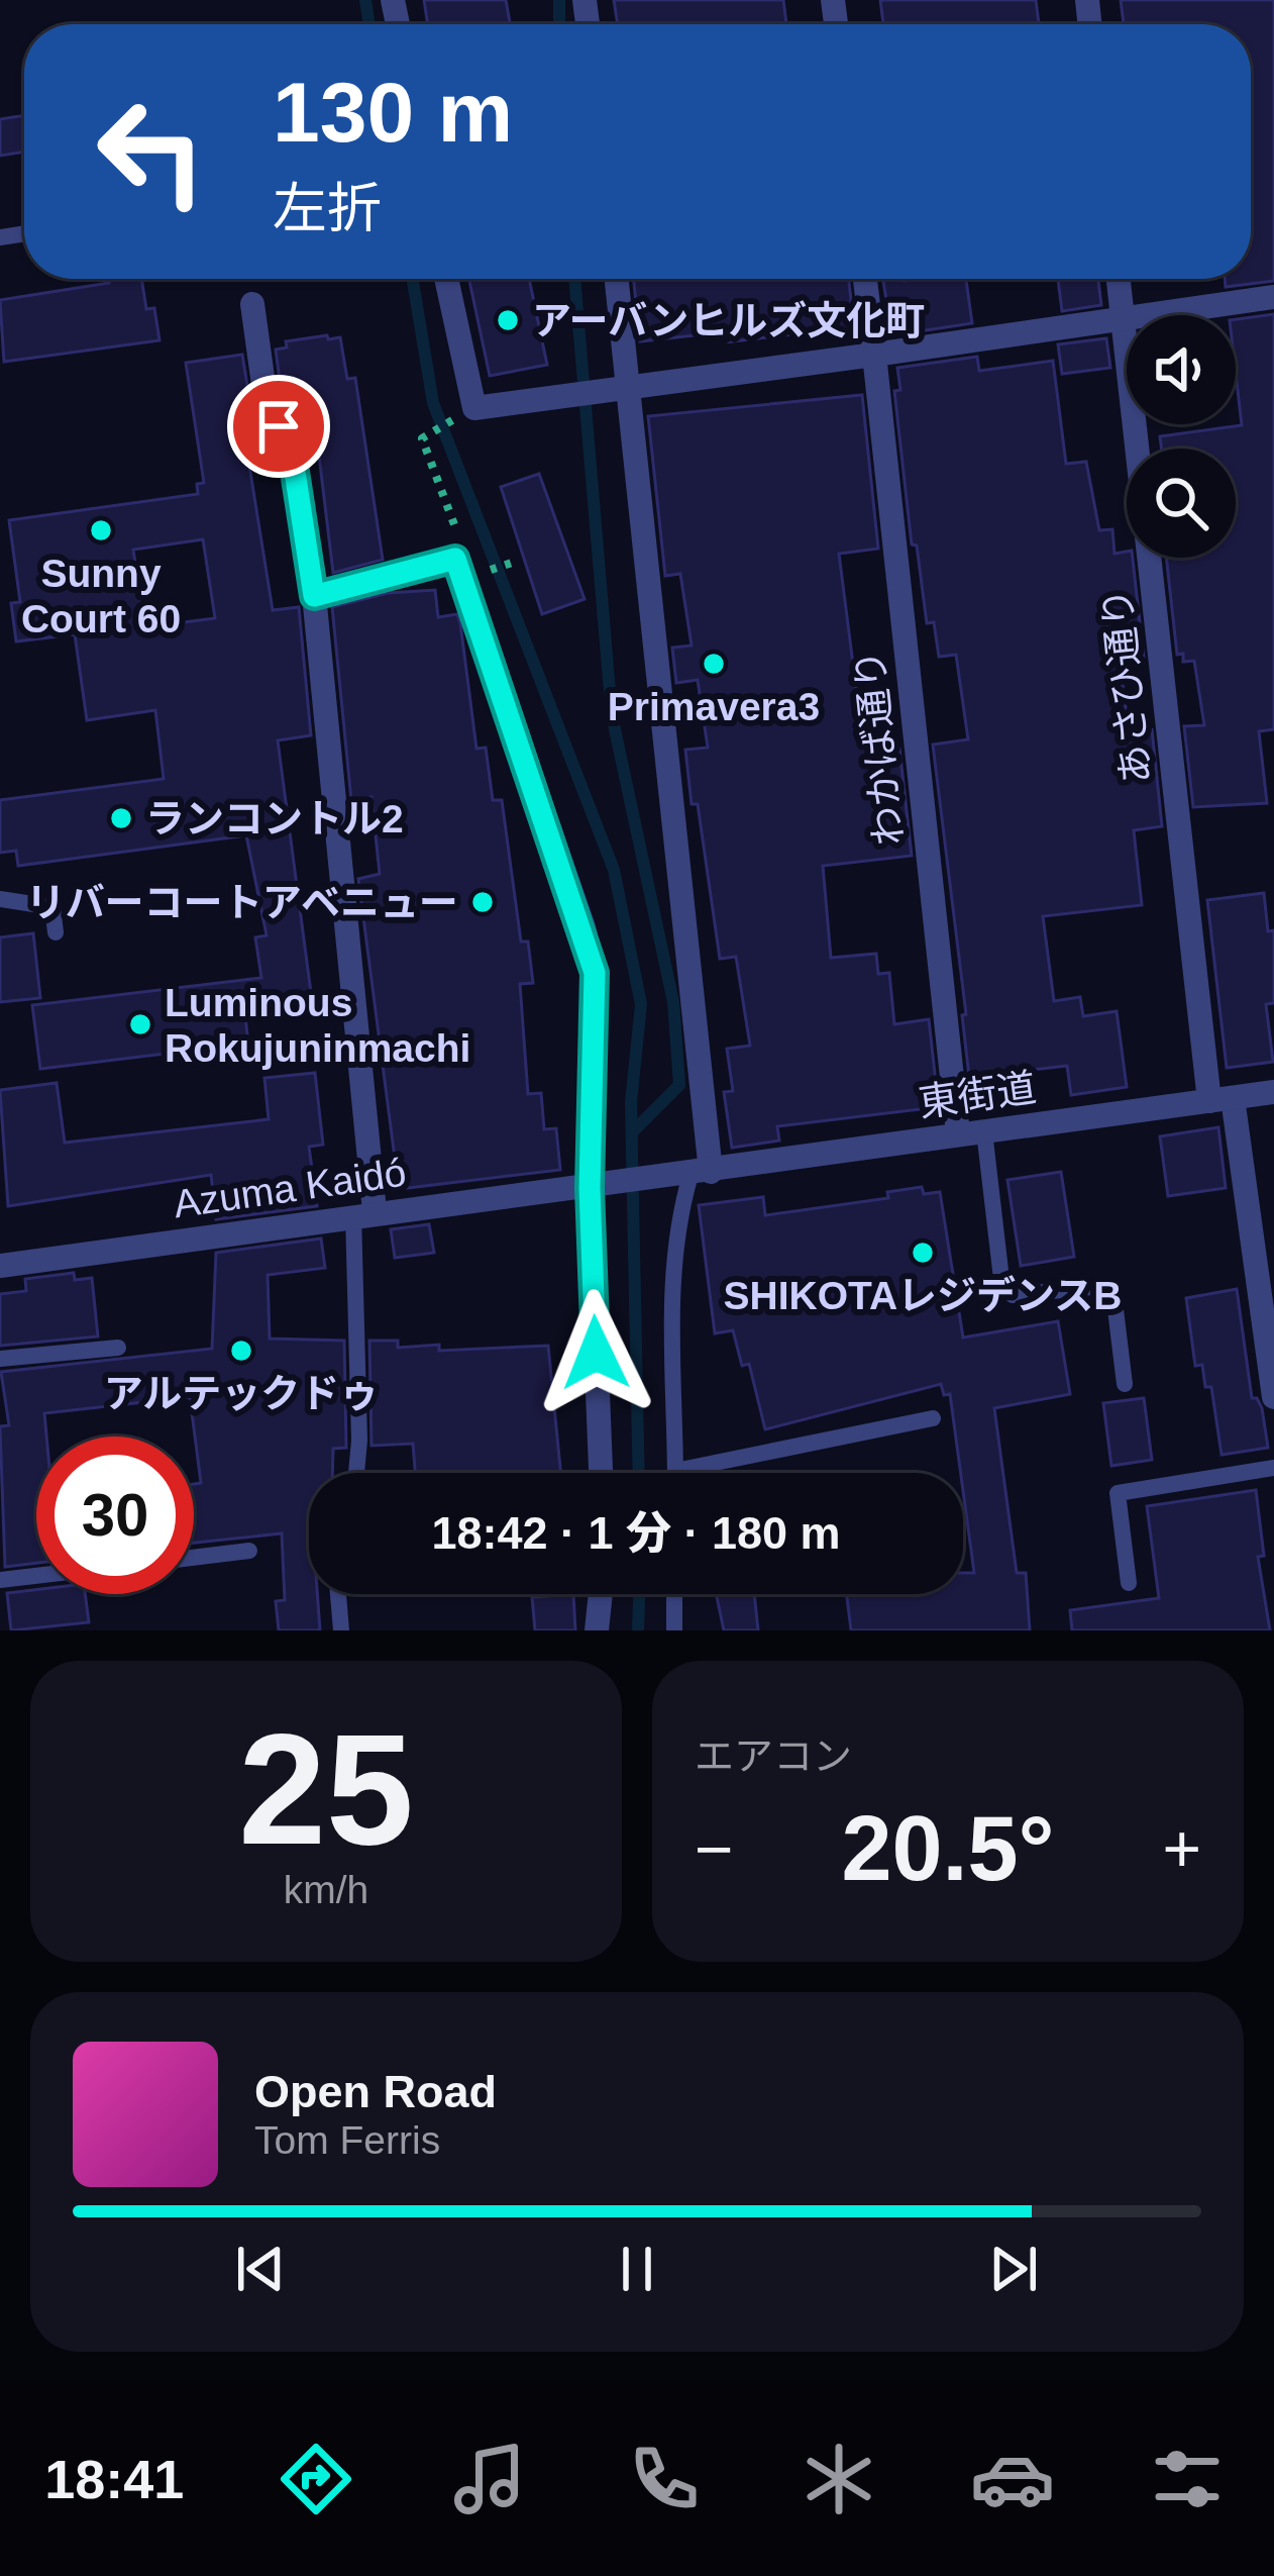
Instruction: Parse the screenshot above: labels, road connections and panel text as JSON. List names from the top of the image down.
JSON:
{
  "streets": {
    "street": [
      "あさひ通り",
      "わかば通り",
      "東街道",
      "Azuma Kaidó"
    ]
  },
  "crossings": [
    ["あさひ通り", "東街道"],
    ["わかば通り", "東街道"],
    ["東街道", "Azuma Kaidó"]
  ],
  "places": [
    "アーバンヒルズ文化町",
    "Sunny Court 60",
    "Primavera3",
    "ランコントル2",
    "リバーコートアベニュー",
    "Luminous Rokujuninmachi",
    "SHIKOTAレジデンスB",
    "アルテックドゥ"
  ],
  "page": {
    "turn": ["130 m", "左折"],
    "limit": "30",
    "trip": "18:42 · 1 分 · 180 m",
    "tile": [
      ["25", "km/h"],
      "エアコン"
    ],
    "heat": ["−", "20.5°", "+"],
    "song": ["Open Road", "Tom Ferris"],
    "tabs": "18:41"
  }
}
